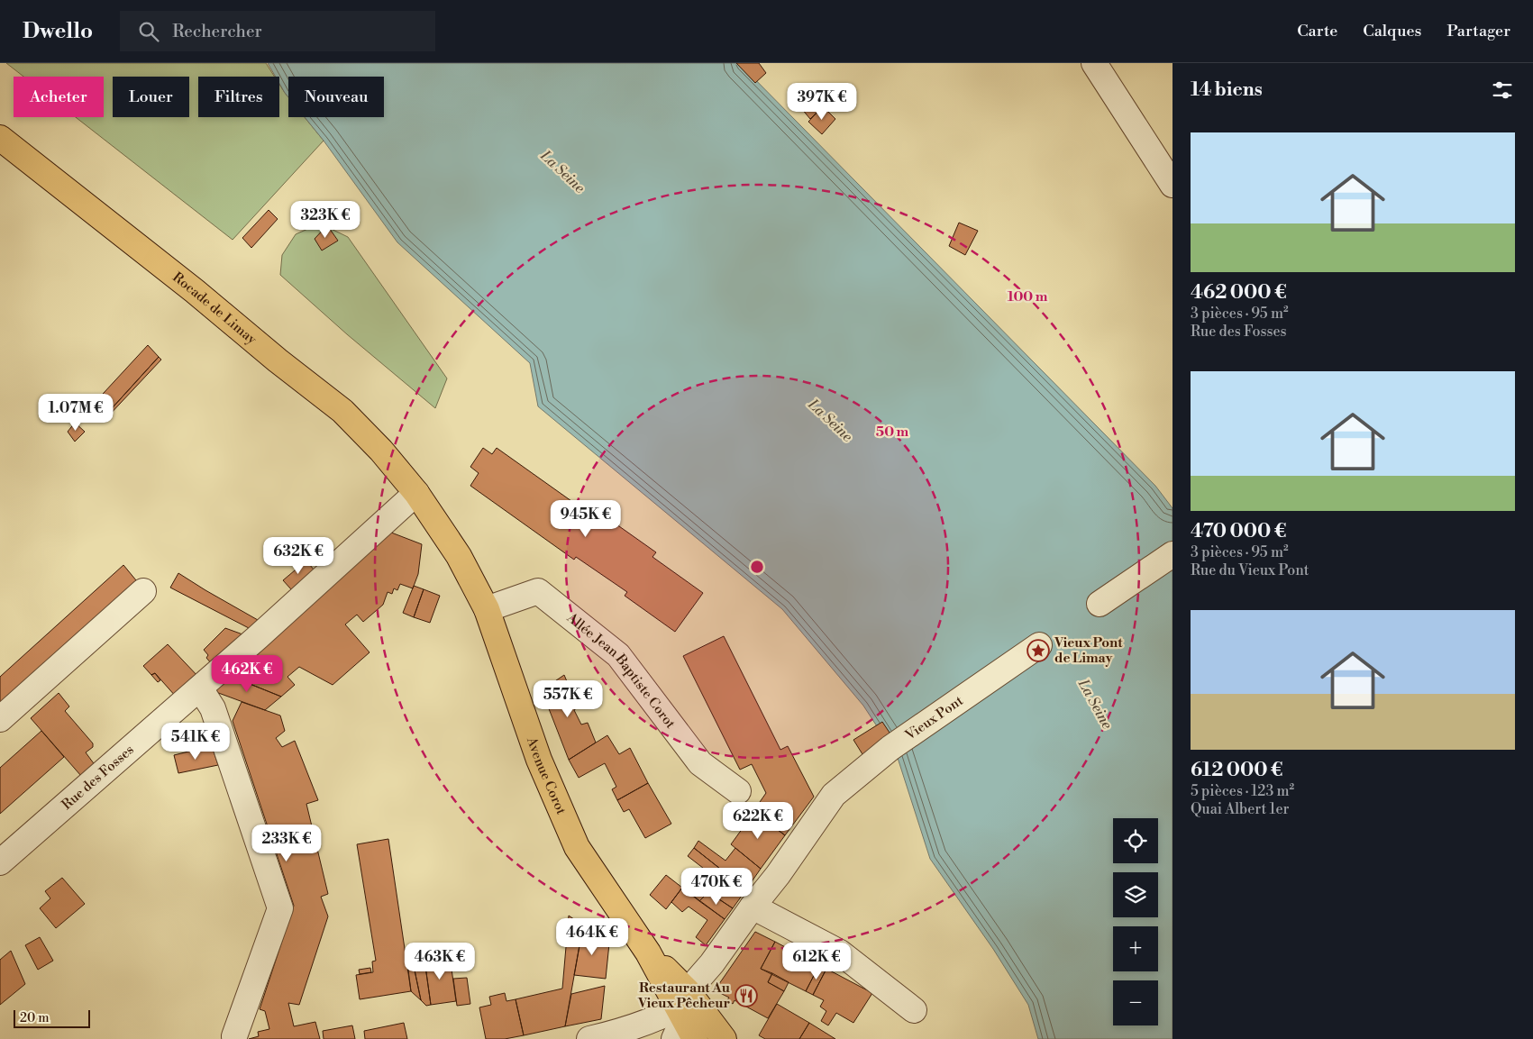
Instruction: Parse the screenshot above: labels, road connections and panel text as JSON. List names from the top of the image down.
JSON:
{
  "streets": {
    "main road": ["Rocade de Limay", "Avenue Corot"],
    "street": ["Allée Jean Baptiste Corot", "Vieux Pont", "Rue des Fosses"]
  },
  "crossings": [
    ["Rocade de Limay", "Avenue Corot"],
    ["Rocade de Limay", "Rue des Fosses"],
    ["Allée Jean Baptiste Corot", "Avenue Corot"],
    ["Vieux Pont", "Avenue Corot"],
    ["Avenue Corot", "Rue des Fosses"]
  ],
  "water": ["La Seine"],
  "places": {
    "place": ["Vieux Pont de Limay"],
    "restaurant": ["Restaurant Au Vieux Pêcheur"]
  },
  "scale_bar": "20 m",
  "page": {
    "header": "Dwello",
    "search": "Rechercher",
    "nav": ["Carte", "Calques", "Partager"],
    "heading": "14 biens",
    "chip": [
      "Acheter",
      "Louer",
      "Filtres",
      "Nouveau"
    ],
    "price": [
      "397K €",
      "323K €",
      "1.07M €",
      "945K €",
      "632K €",
      "462K €",
      "557K €",
      "541K €",
      "622K €",
      "233K €",
      "470K €",
      "464K €",
      "463K €",
      "612K €"
    ],
    "list": [
      {
        "name": "462 000 €",
        "note": "3 pièces · 95 m² · Rue des Fosses"
      },
      {
        "name": "470 000 €",
        "note": "3 pièces · 95 m² · Rue du Vieux Pont"
      },
      {
        "name": "612 000 €",
        "note": "5 pièces · 123 m² · Quai Albert 1er"
      }
    ],
    "map_buttons": ["+", "−"],
    "scale": "20 m"
  },
  "rings": ["100 m", "50 m"]
}
